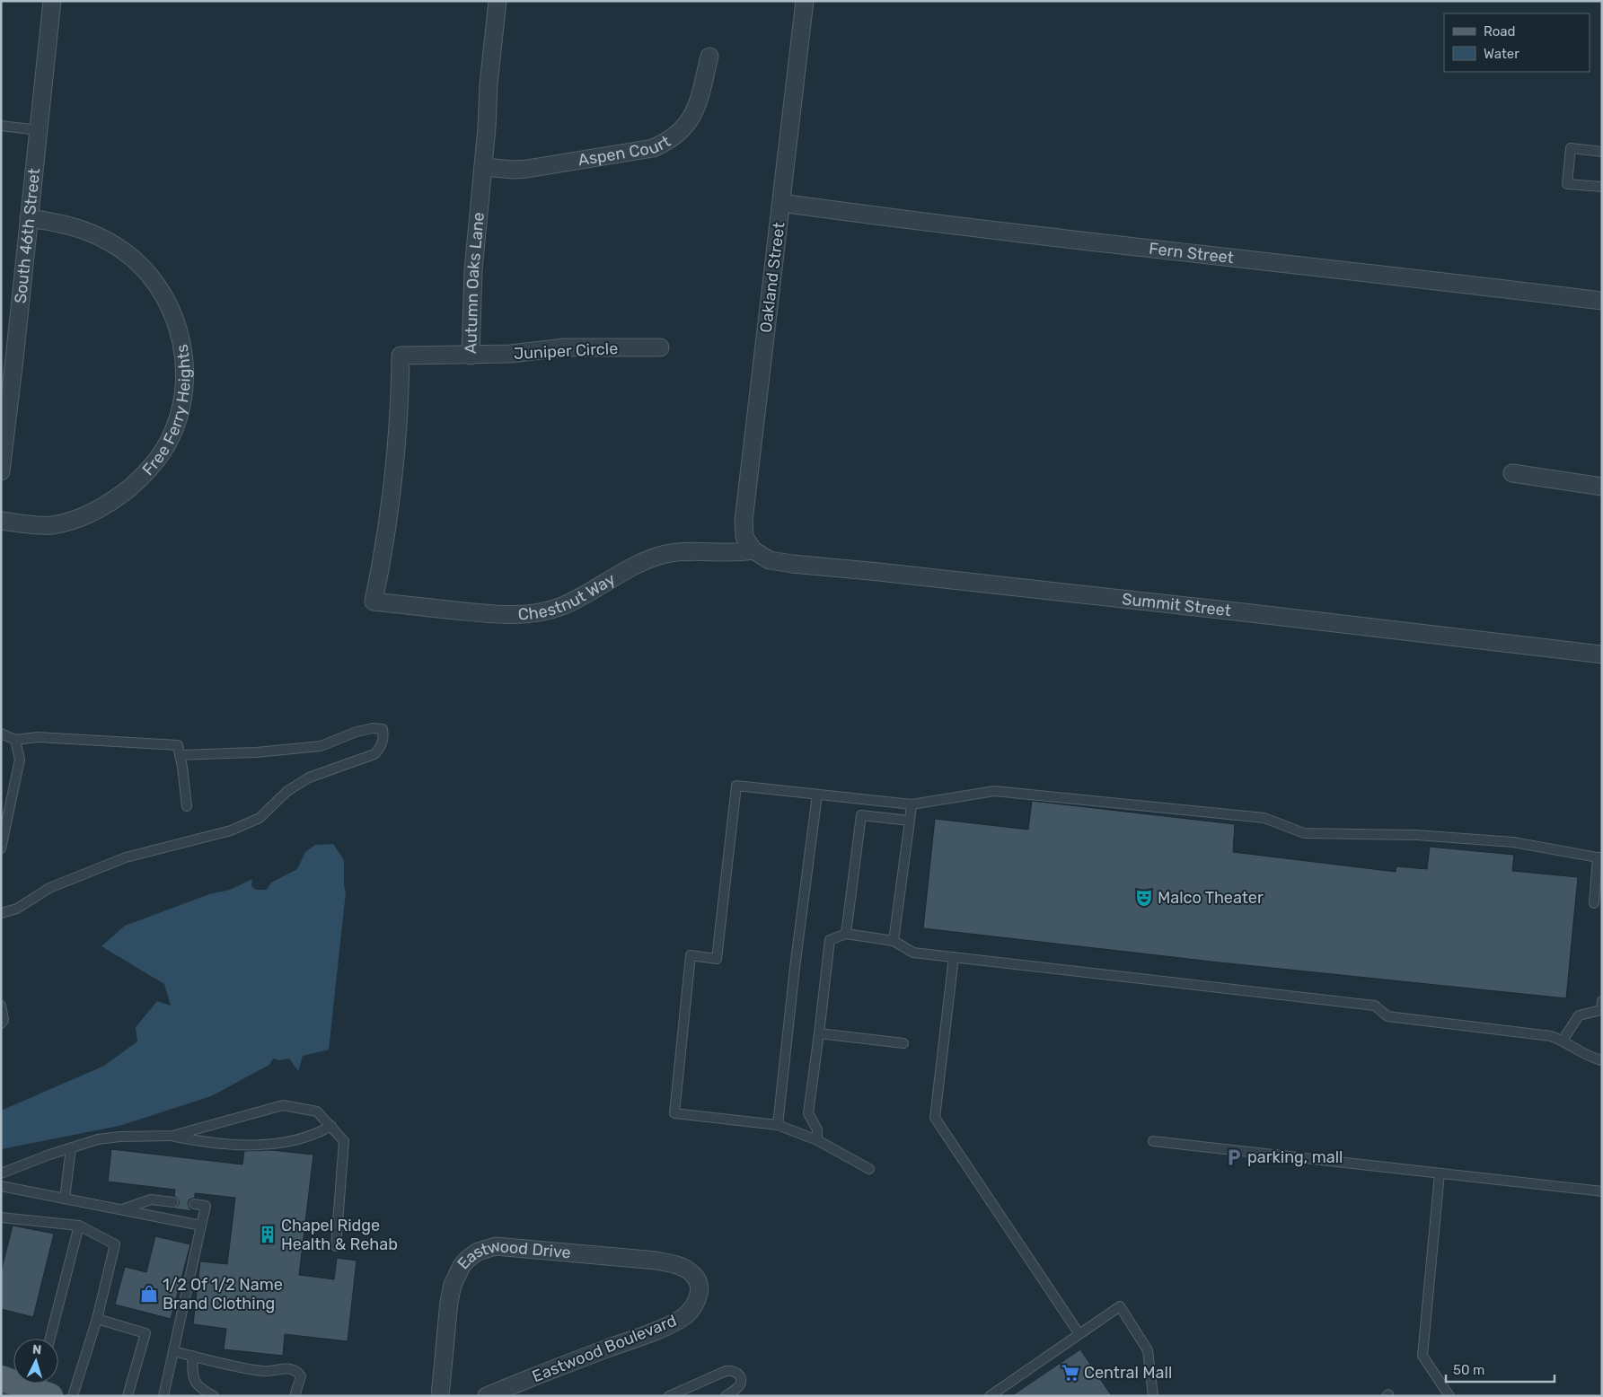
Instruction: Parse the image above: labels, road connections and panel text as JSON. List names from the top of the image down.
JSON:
{
  "streets": {
    "street": [
      "Aspen Court",
      "South 46th Street",
      "Fern Street",
      "Oakland Street",
      "Autumn Oaks Lane",
      "Juniper Circle",
      "Free Ferry Heights",
      "Chestnut Way",
      "Summit Street",
      "Eastwood Drive",
      "Eastwood Boulevard"
    ]
  },
  "crossings": [
    ["Aspen Court", "Autumn Oaks Lane"],
    ["South 46th Street", "Free Ferry Heights"],
    ["Fern Street", "Oakland Street"],
    ["Oakland Street", "Chestnut Way"],
    ["Oakland Street", "Summit Street"],
    ["Autumn Oaks Lane", "Juniper Circle"],
    ["Autumn Oaks Lane", "Chestnut Way"],
    ["Chestnut Way", "Summit Street"],
    ["Eastwood Drive", "Eastwood Boulevard"]
  ],
  "places": {
    "theatre": ["Malco Theater"],
    "parking": ["parking, mall"],
    "building": ["Chapel Ridge Health & Rehab"],
    "shop": ["1/2 Of 1/2 Name Brand Clothing"],
    "supermarket": ["Central Mall"]
  },
  "legend": ["Road", "Water"],
  "scale_bar": "50 m",
  "north": "top"
}
